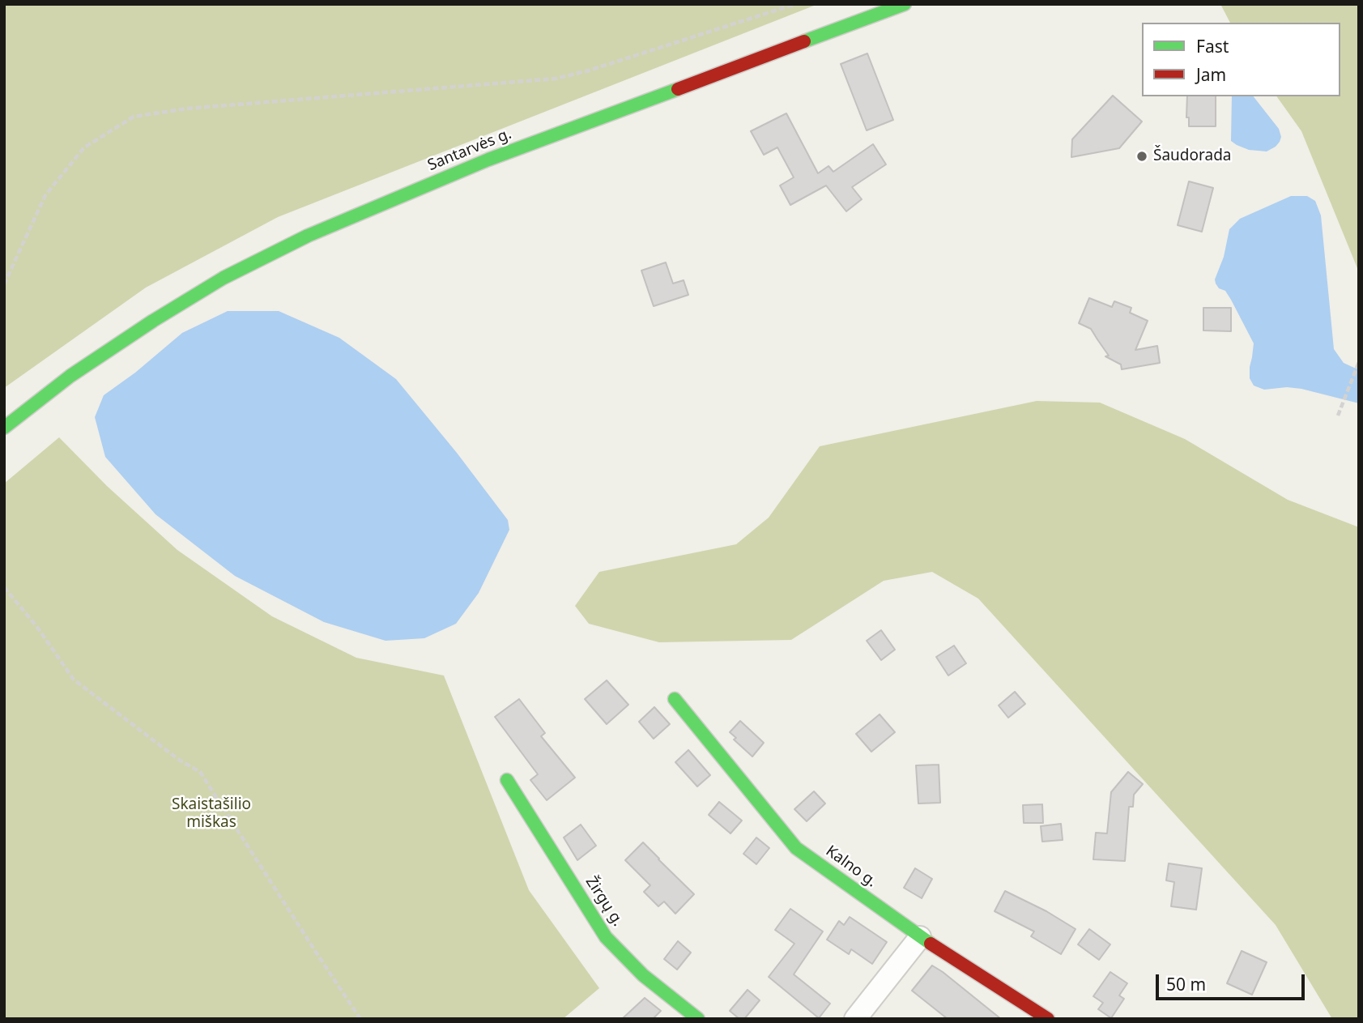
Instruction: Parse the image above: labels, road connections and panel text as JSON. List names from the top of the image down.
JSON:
{
  "streets": {
    "main road": ["Santarvės g.", "Kalno g.", "Žirgų g."]
  },
  "parks": ["Skaistašilio miškas"],
  "places": ["Šaudorada"],
  "legend": ["Fast", "Jam"],
  "scale_bar": "50 m"
}
